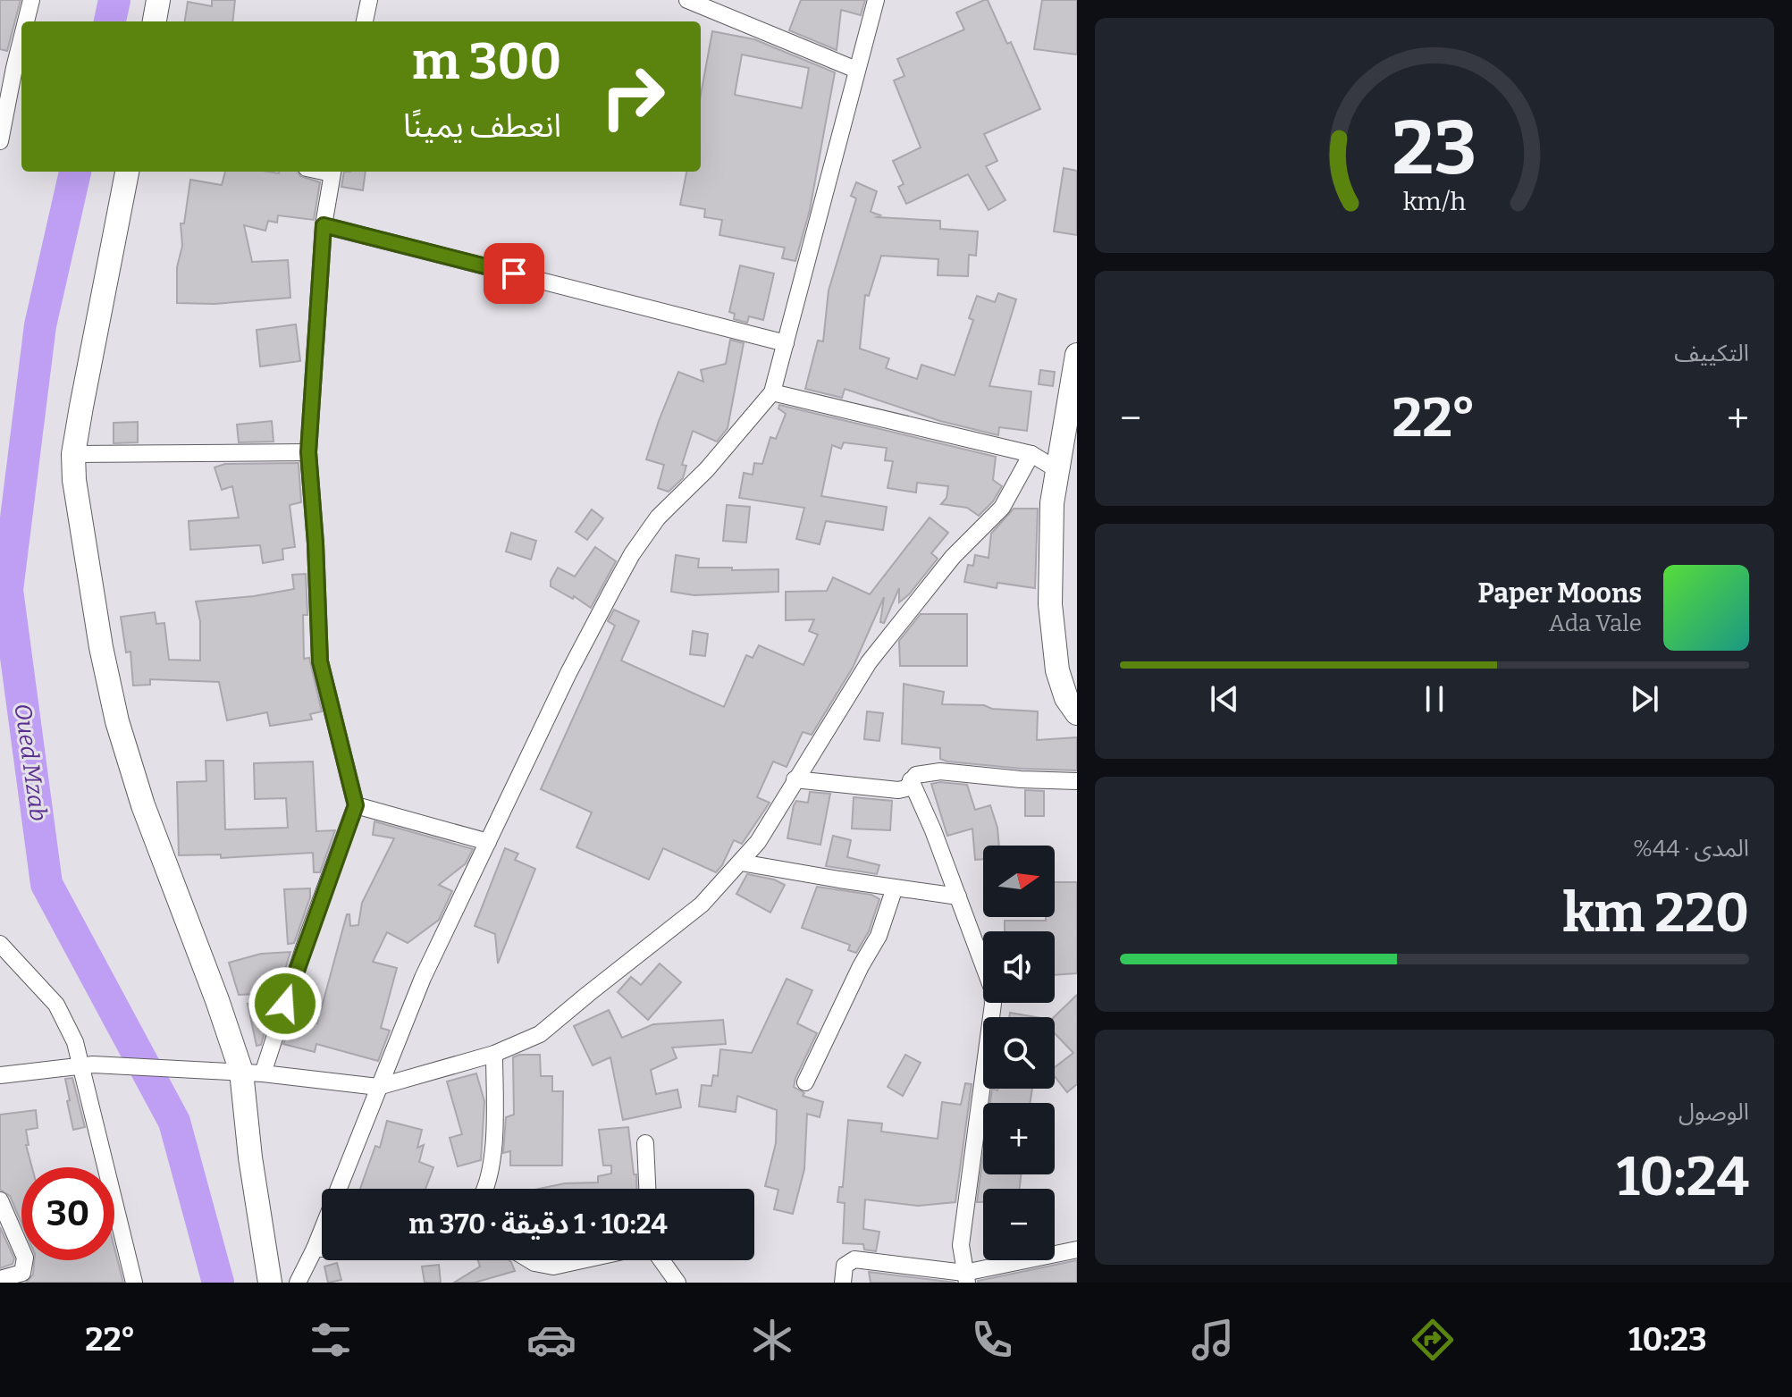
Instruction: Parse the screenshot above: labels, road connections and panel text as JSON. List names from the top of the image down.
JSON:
{
  "water": ["Oued Mzab"],
  "north": "right",
  "page": {
    "turn": ["300 m", "انعطف يمينًا"],
    "tile": [
      "التكييف",
      ["المدى · 44%", "220 km"],
      ["الوصول", "10:24"]
    ],
    "heat": ["−", "22°", "+"],
    "song": ["Paper Moons", "Ada Vale"],
    "map_buttons": ["+", "−"],
    "limit": "30",
    "trip": "10:24 · 1 دقيقة · 370 m",
    "tabs": ["10:23", "22°"],
    "gauge": ["23", "km/h"]
  }
}
